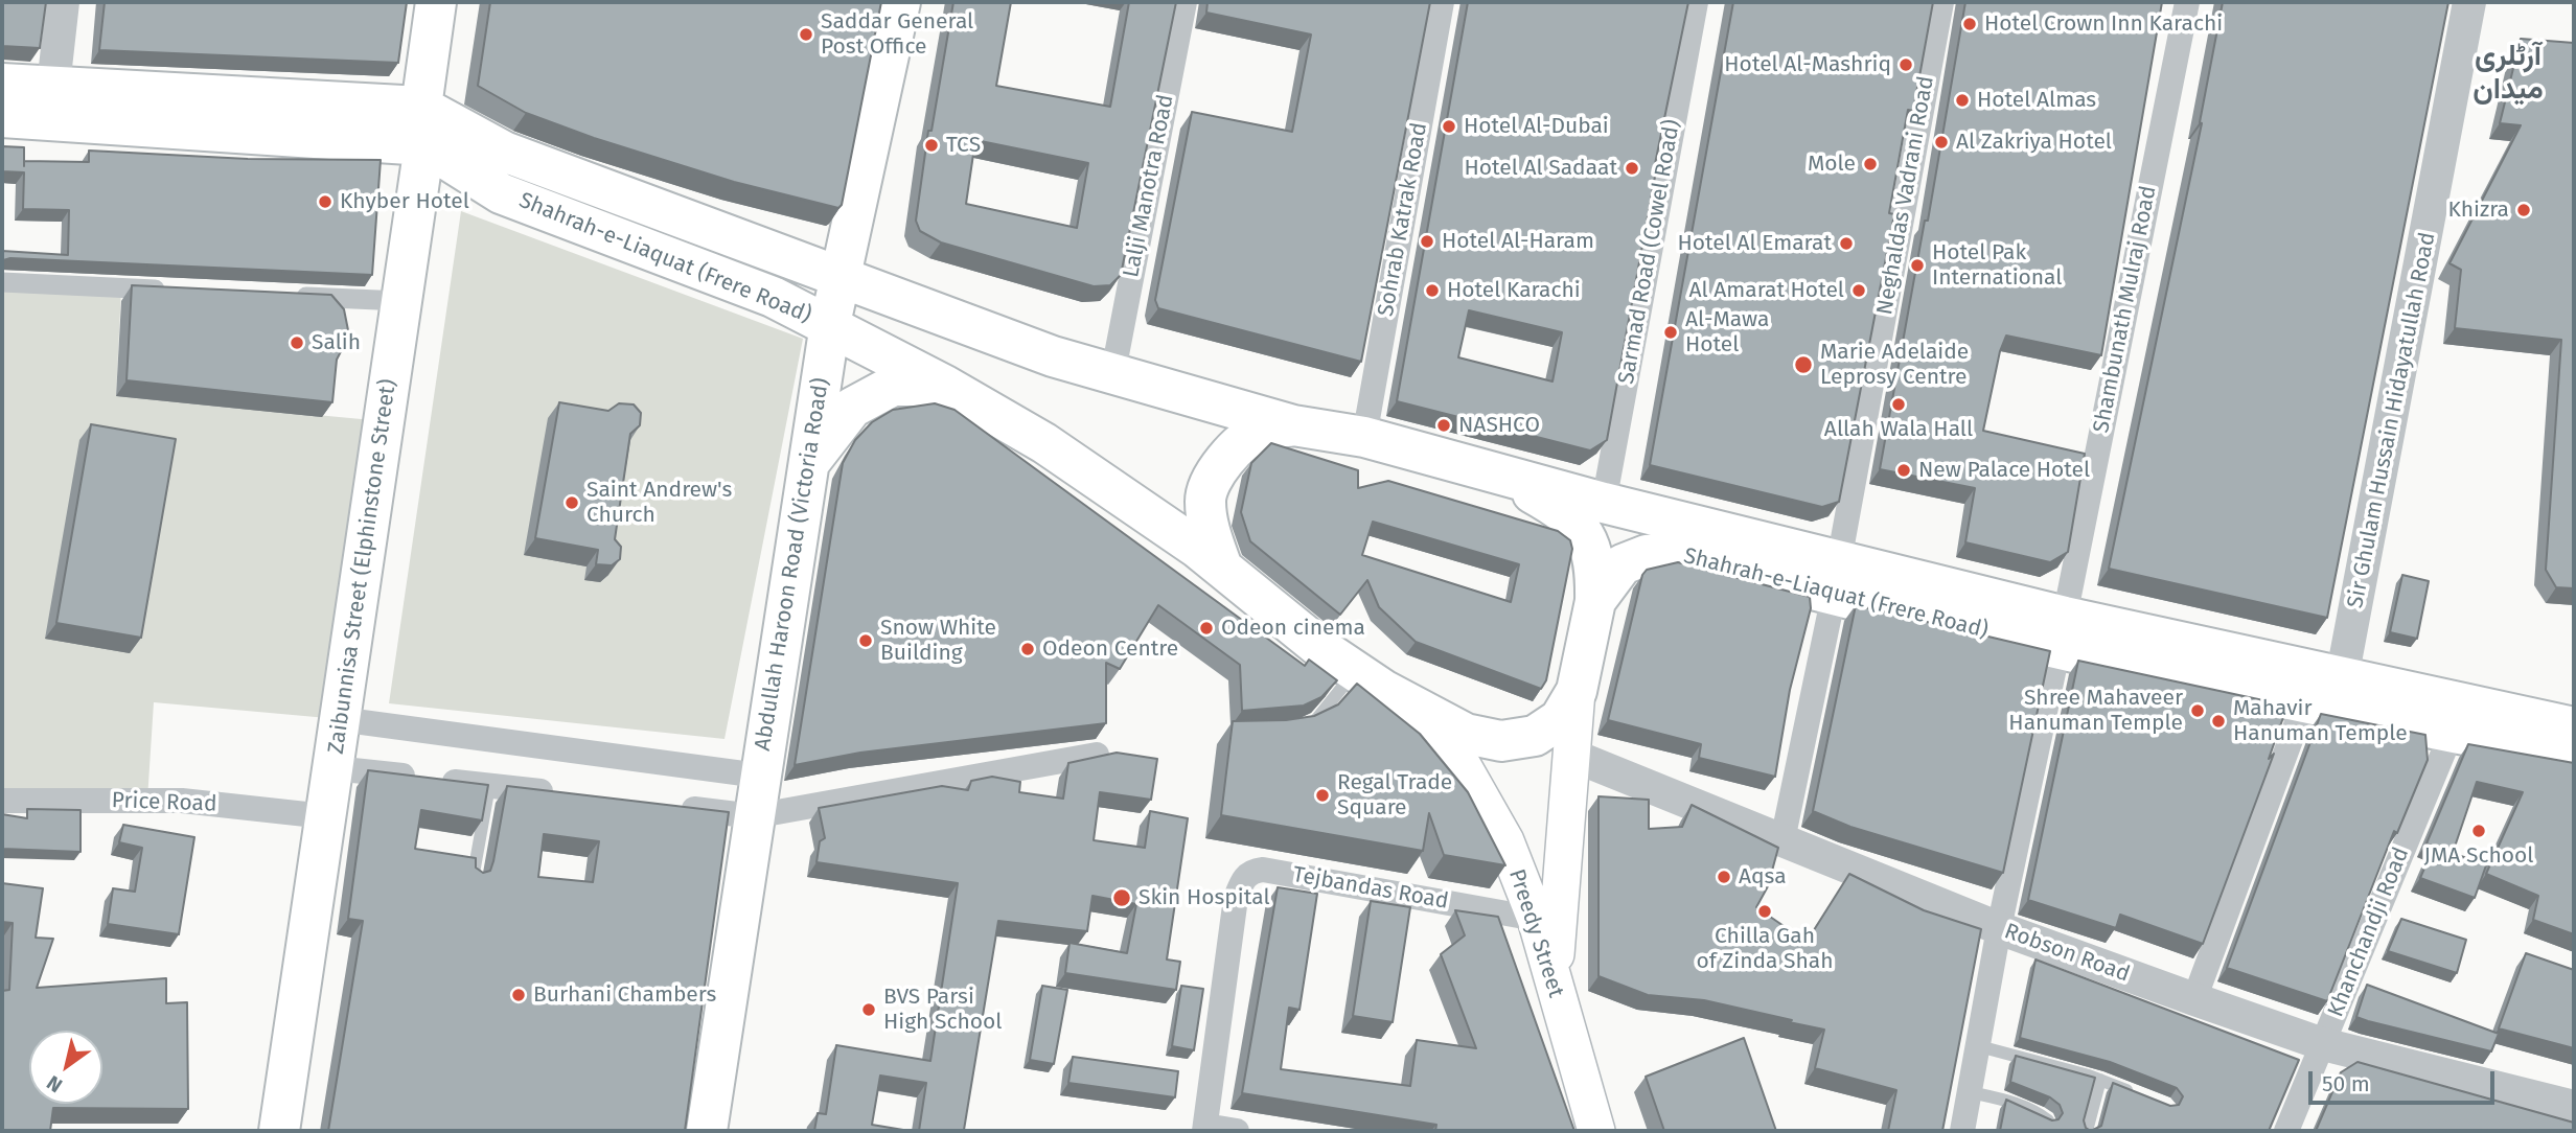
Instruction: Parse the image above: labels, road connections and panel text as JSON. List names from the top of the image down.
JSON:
{
  "streets": {
    "main road": [
      "Shahrah-e-Liaquat (Frere Road)",
      "Abdullah Haroon Road (Victoria Road)",
      "Zaibunnisa Street (Elphinstone Street)",
      "Preedy Street"
    ],
    "street": [
      "Lalji Manotra Road",
      "Neghaldas Vadrani Road",
      "Sohrab Katrak Road",
      "Sarmad Road (Cowel Road)",
      "Shambunath Mulraj Road",
      "Sir Ghulam Hussain Hidayatullah Road",
      "Price Road",
      "Tejbandas Road",
      "Khanchandji Road",
      "Robson Road"
    ]
  },
  "crossings": [
    ["Lalji Manotra Road", "Shahrah-e-Liaquat (Frere Road)"],
    ["Neghaldas Vadrani Road", "Shahrah-e-Liaquat (Frere Road)"],
    ["Neghaldas Vadrani Road", "Robson Road"],
    ["Sohrab Katrak Road", "Shahrah-e-Liaquat (Frere Road)"],
    ["Sarmad Road (Cowel Road)", "Shahrah-e-Liaquat (Frere Road)"],
    ["Shahrah-e-Liaquat (Frere Road)", "Shambunath Mulraj Road"],
    ["Shahrah-e-Liaquat (Frere Road)", "Sir Ghulam Hussain Hidayatullah Road"],
    ["Shahrah-e-Liaquat (Frere Road)", "Abdullah Haroon Road (Victoria Road)"],
    ["Shahrah-e-Liaquat (Frere Road)", "Zaibunnisa Street (Elphinstone Street)"],
    ["Shahrah-e-Liaquat (Frere Road)", "Khanchandji Road"],
    ["Shahrah-e-Liaquat (Frere Road)", "Preedy Street"],
    ["Shambunath Mulraj Road", "Robson Road"],
    ["Zaibunnisa Street (Elphinstone Street)", "Price Road"],
    ["Tejbandas Road", "Preedy Street"],
    ["Khanchandji Road", "Robson Road"]
  ],
  "districts": ["آرٹلری میدان"],
  "places": [
    "Hotel Crown Inn Karachi",
    "Saddar General Post Office",
    "Hotel Al-Mashriq",
    "Hotel Almas",
    "Hotel Al-Dubai",
    "Al Zakriya Hotel",
    "TCS",
    "Mole",
    "Hotel Al Sadaat",
    "Khyber Hotel",
    "Khizra",
    "Hotel Al-Haram",
    "Hotel Al Emarat",
    "Hotel Pak International",
    "Hotel Karachi",
    "Al Amarat Hotel",
    "Al-Mawa Hotel",
    "Salih",
    "Marie Adelaide Leprosy Centre",
    "Allah Wala Hall",
    "NASHCO",
    "New Palace Hotel",
    "Saint Andrew's Church",
    "Odeon cinema",
    "Snow White Building",
    "Odeon Centre",
    "Shree Mahaveer Hanuman Temple",
    "Mahavir Hanuman Temple",
    "Regal Trade Square",
    "JMA School",
    "Aqsa",
    "Skin Hospital",
    "Chilla Gah of Zinda Shah",
    "Burhani Chambers",
    "BVS Parsi High School"
  ],
  "scale_bar": "50 m",
  "north": "bottom left"
}
